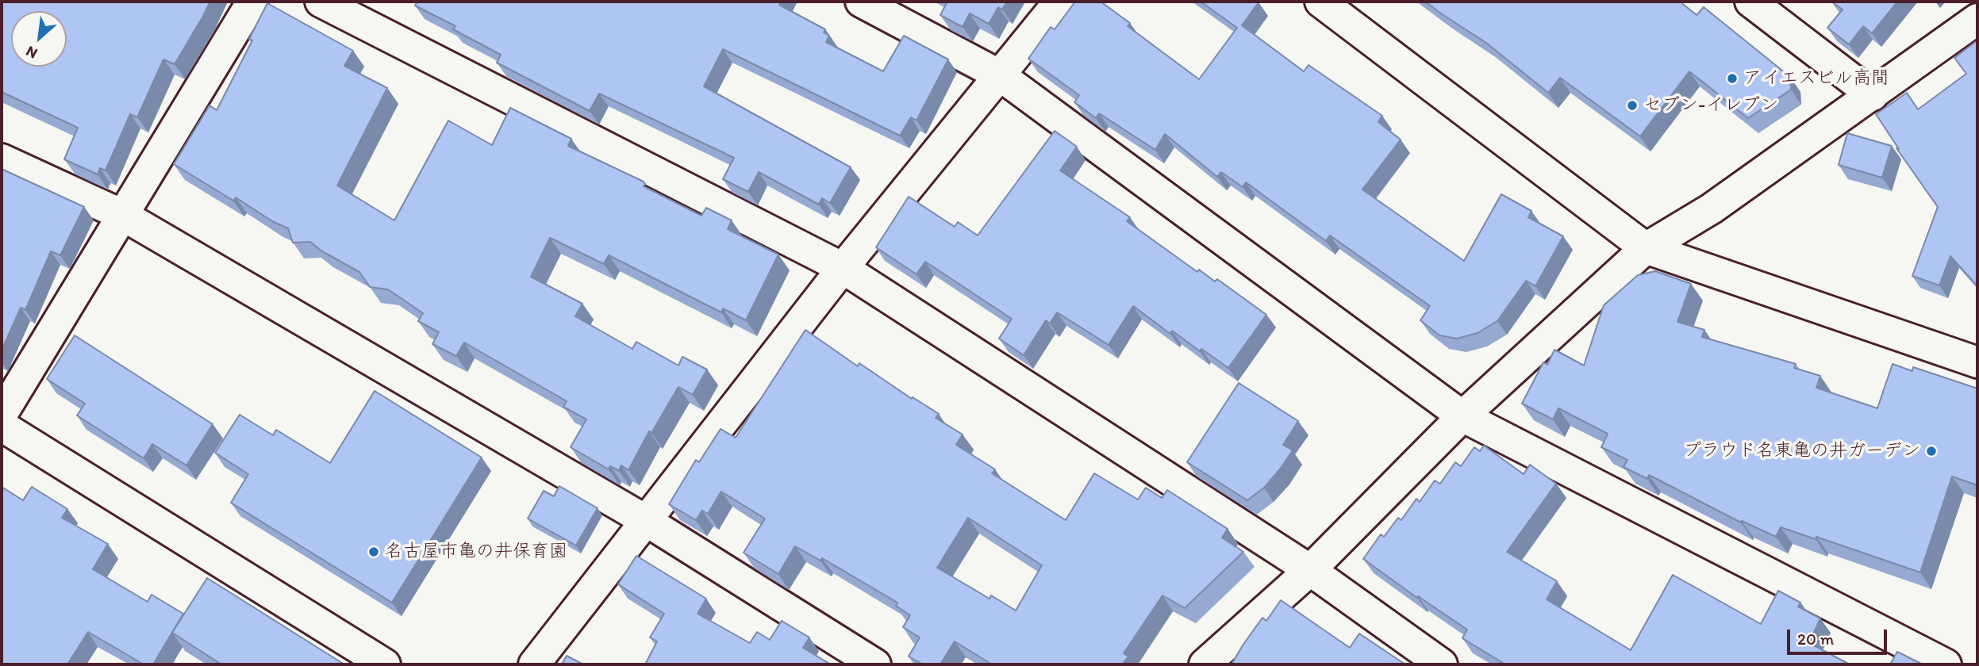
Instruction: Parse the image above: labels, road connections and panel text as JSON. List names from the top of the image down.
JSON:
{
  "places": [
    "アイエスビル高間",
    "セブン-イレブン",
    "プラウド名東亀の井ガーデン",
    "名古屋市亀の井保育園"
  ],
  "scale_bar": "20 m",
  "north": "bottom left"
}
